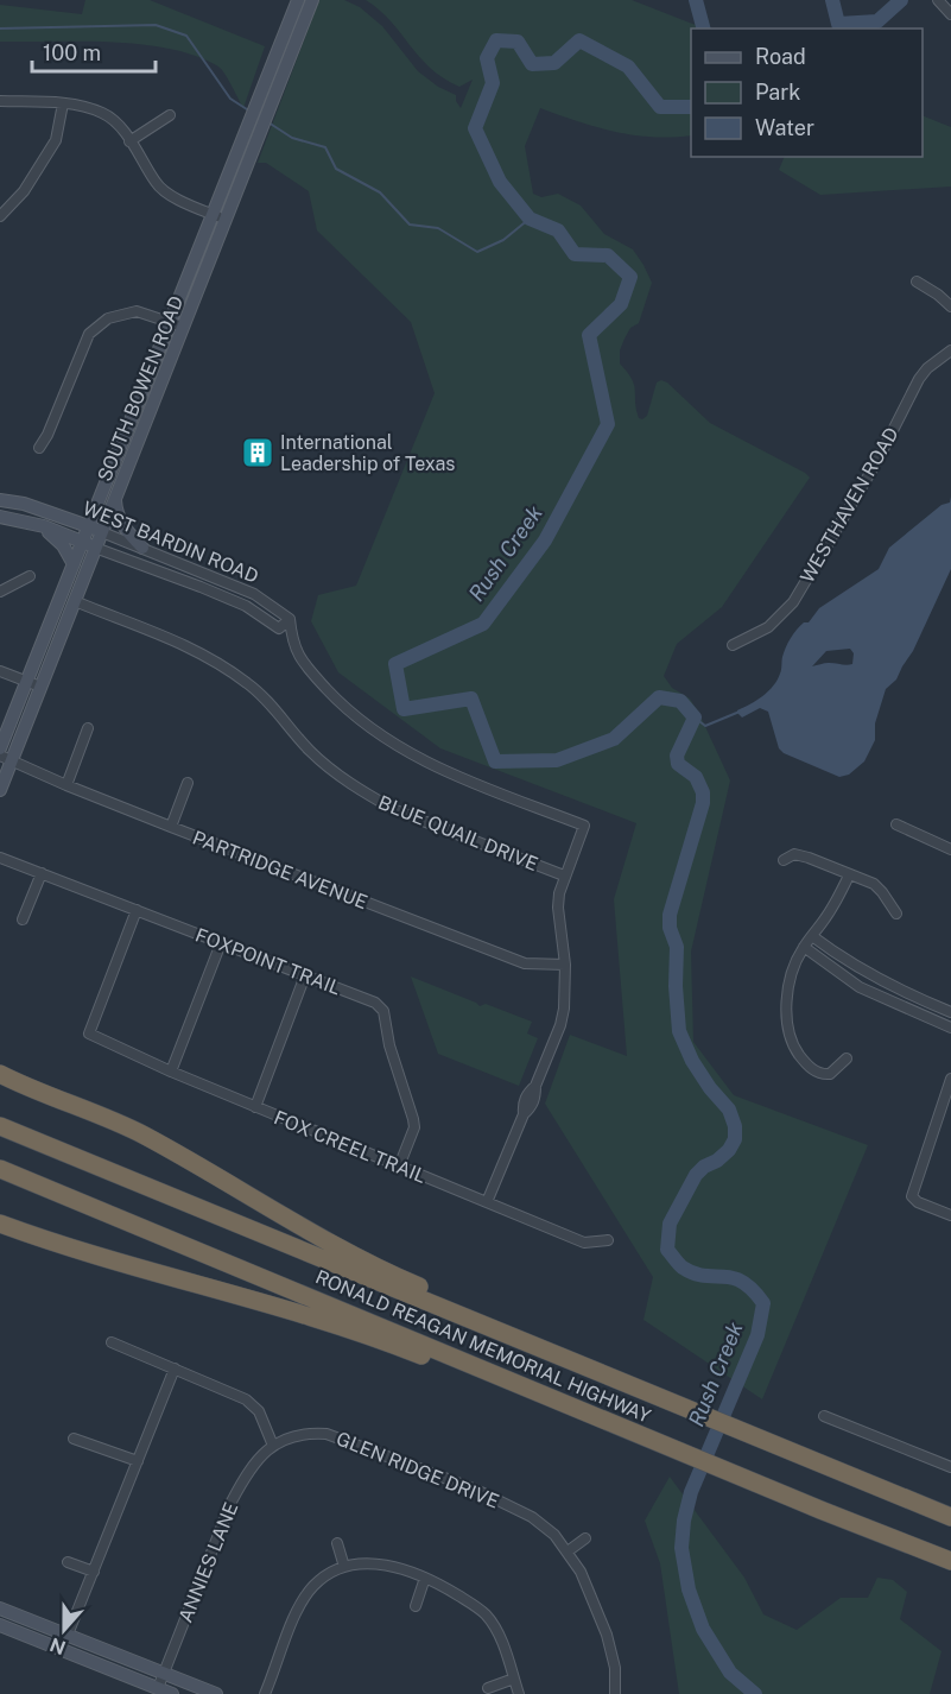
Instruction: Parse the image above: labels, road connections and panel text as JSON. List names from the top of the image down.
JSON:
{
  "streets": {
    "highway": ["RONALD REAGAN MEMORIAL HIGHWAY"],
    "main road": ["SOUTH BOWEN ROAD", "WEST BARDIN ROAD"],
    "street": [
      "WESTHAVEN ROAD",
      "BLUE QUAIL DRIVE",
      "PARTRIDGE AVENUE",
      "FOXPOINT TRAIL",
      "FOX CREEL TRAIL",
      "GLEN RIDGE DRIVE",
      "ANNIES LANE"
    ]
  },
  "crossings": [
    ["SOUTH BOWEN ROAD", "WEST BARDIN ROAD"],
    ["SOUTH BOWEN ROAD", "BLUE QUAIL DRIVE"],
    ["SOUTH BOWEN ROAD", "PARTRIDGE AVENUE"],
    ["FOXPOINT TRAIL", "FOX CREEL TRAIL"],
    ["GLEN RIDGE DRIVE", "ANNIES LANE"]
  ],
  "water": ["Rush Creek"],
  "places": {
    "building": ["International Leadership of Texas"]
  },
  "legend": ["Road", "Park", "Water"],
  "scale_bar": "100 m",
  "north": "bottom"
}
